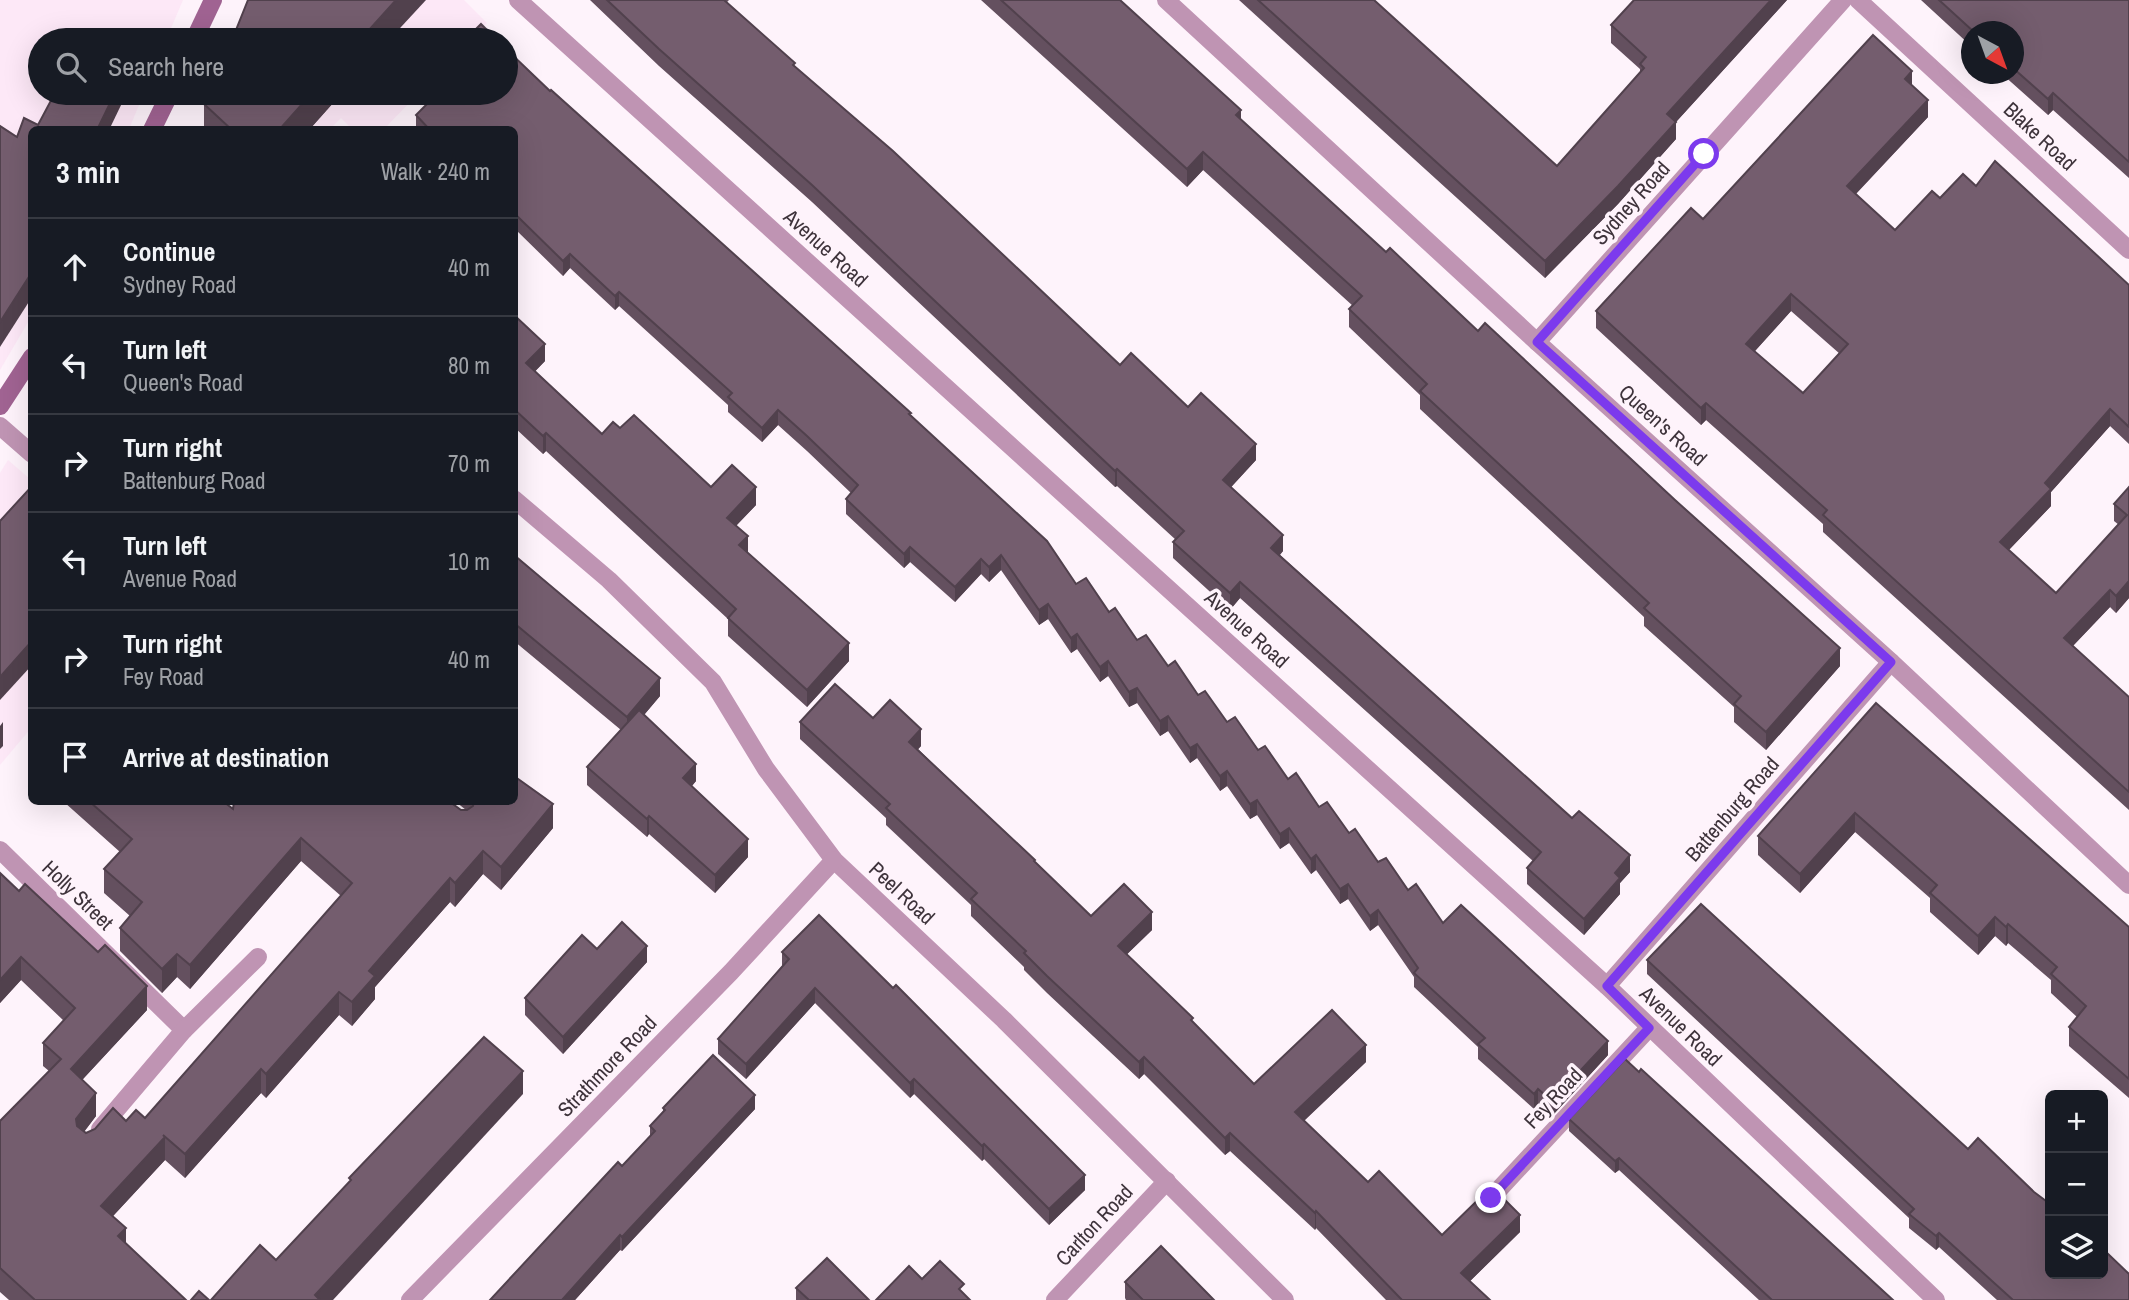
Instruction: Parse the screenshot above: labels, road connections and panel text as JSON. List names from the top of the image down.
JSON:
{
  "streets": {
    "street": [
      "Blake Road",
      "Sydney Road",
      "Avenue Road",
      "Queen's Road",
      "Battenburg Road",
      "Peel Road",
      "Holly Street",
      "Strathmore Road",
      "Fey Road",
      "Carlton Road"
    ]
  },
  "crossings": [
    ["Sydney Road", "Queen's Road"],
    ["Avenue Road", "Battenburg Road"],
    ["Avenue Road", "Fey Road"],
    ["Queen's Road", "Battenburg Road"],
    ["Peel Road", "Strathmore Road"],
    ["Peel Road", "Carlton Road"]
  ],
  "north": "bottom right",
  "page": {
    "search": "Search here",
    "heading": ["3 min", "Walk · 240 m"],
    "list": [
      ["Continue", "Sydney Road", "40 m"],
      ["Turn left", "Queen's Road", "80 m"],
      ["Turn right", "Battenburg Road", "70 m"],
      ["Turn left", "Avenue Road", "10 m"],
      ["Turn right", "Fey Road", "40 m"],
      "Arrive at destination"
    ],
    "map_buttons": ["+", "−"]
  }
}
